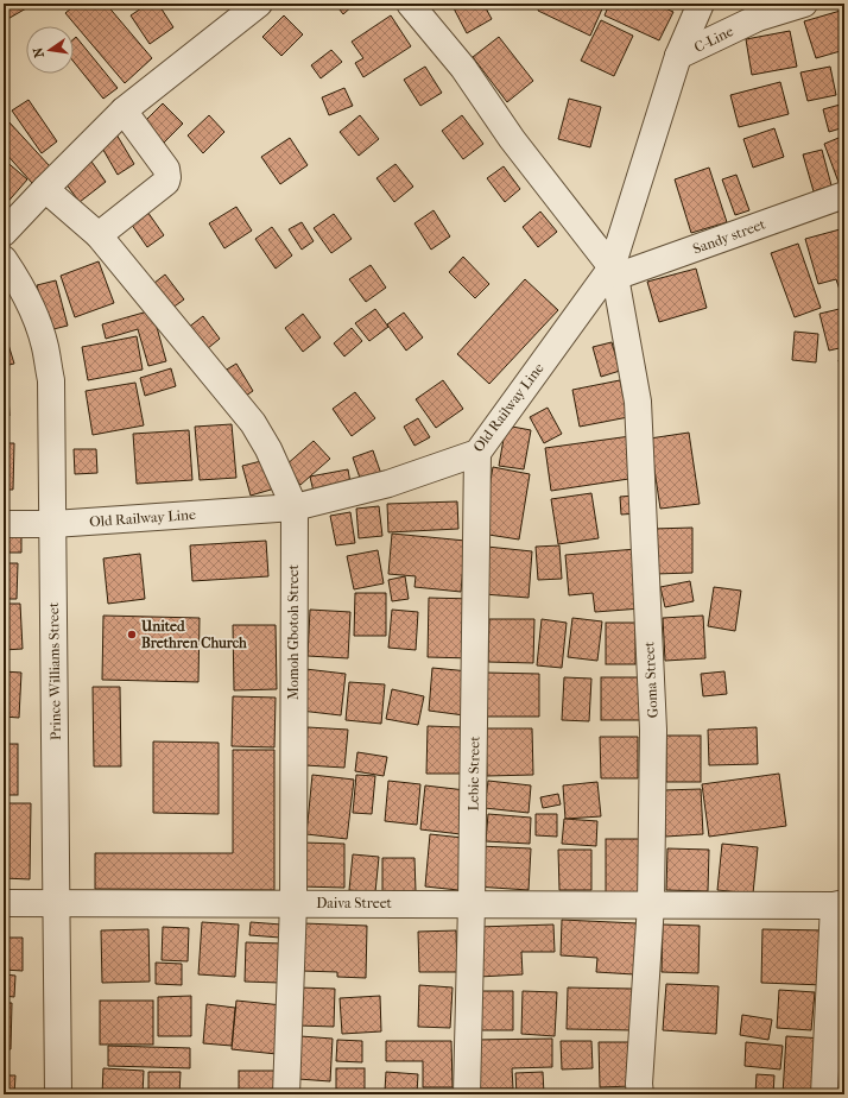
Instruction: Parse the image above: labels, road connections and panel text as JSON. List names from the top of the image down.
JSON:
{
  "streets": {
    "street": [
      "C-Line",
      "Sandy street",
      "Old Railway Line",
      "Momoh Gbotoh Street",
      "Prince Williams Street",
      "Goma Street",
      "Lebie Street",
      "Daiva Street"
    ]
  },
  "crossings": [
    ["C-Line", "Old Railway Line"],
    ["Sandy street", "Old Railway Line"],
    ["Sandy street", "Goma Street"],
    ["Old Railway Line", "Momoh Gbotoh Street"],
    ["Old Railway Line", "Prince Williams Street"],
    ["Old Railway Line", "Goma Street"],
    ["Old Railway Line", "Lebie Street"],
    ["Momoh Gbotoh Street", "Daiva Street"],
    ["Prince Williams Street", "Daiva Street"],
    ["Goma Street", "Daiva Street"],
    ["Lebie Street", "Daiva Street"]
  ],
  "places": ["United Brethren Church"],
  "north": "left"
}
